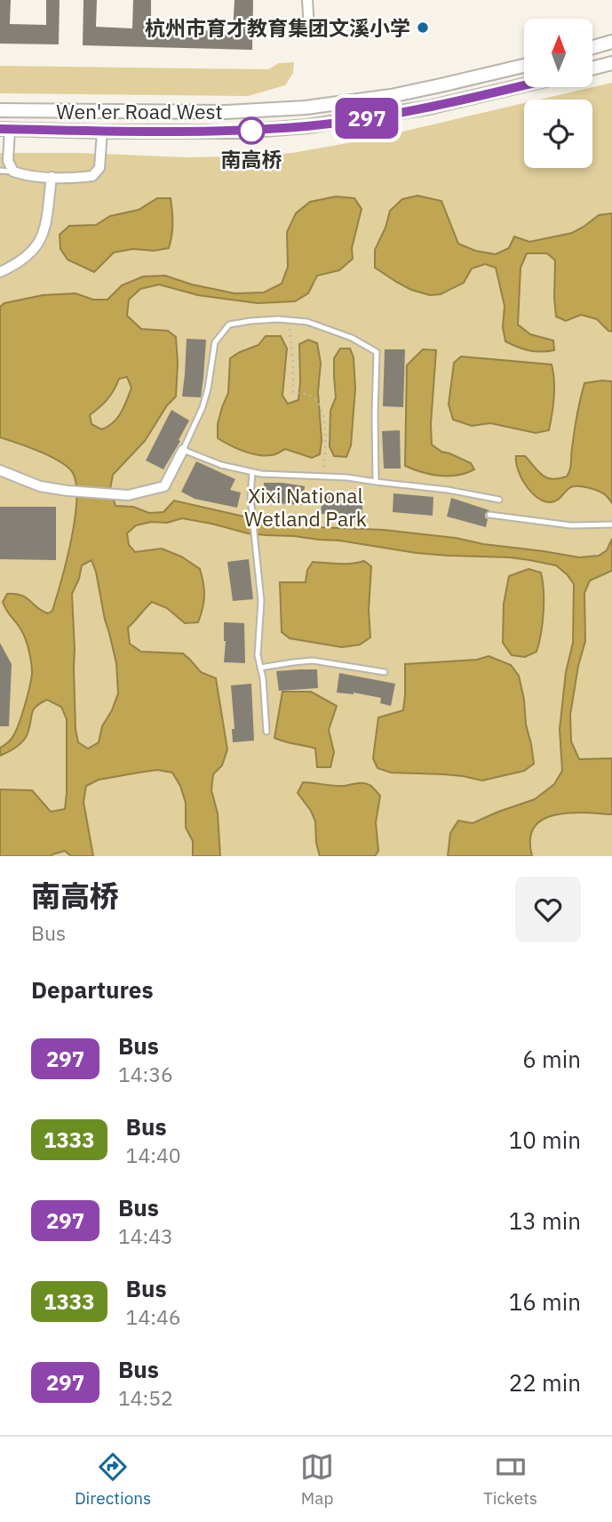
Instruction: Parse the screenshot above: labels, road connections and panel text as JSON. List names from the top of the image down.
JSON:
{
  "streets": {
    "main road": ["Wen'er Road West"]
  },
  "parks": ["Xixi National Wetland Park"],
  "places": ["杭州市育才教育集团文溪小学", "南高桥"],
  "lines": ["bus line 297"],
  "north": "top",
  "page": {
    "on_map": "297",
    "heading": [
      ["南高桥", "Bus"],
      "Departures"
    ],
    "list": [
      {
        "mark": "297",
        "name": "Bus",
        "note": "14:36",
        "value": "6 min"
      },
      {
        "mark": "1333",
        "name": "Bus",
        "note": "14:40",
        "value": "10 min"
      },
      {
        "mark": "297",
        "name": "Bus",
        "note": "14:43",
        "value": "13 min"
      },
      {
        "mark": "1333",
        "name": "Bus",
        "note": "14:46",
        "value": "16 min"
      },
      {
        "mark": "297",
        "name": "Bus",
        "note": "14:52",
        "value": "22 min"
      }
    ],
    "tabs": ["Directions", "Map", "Tickets"]
  }
}
